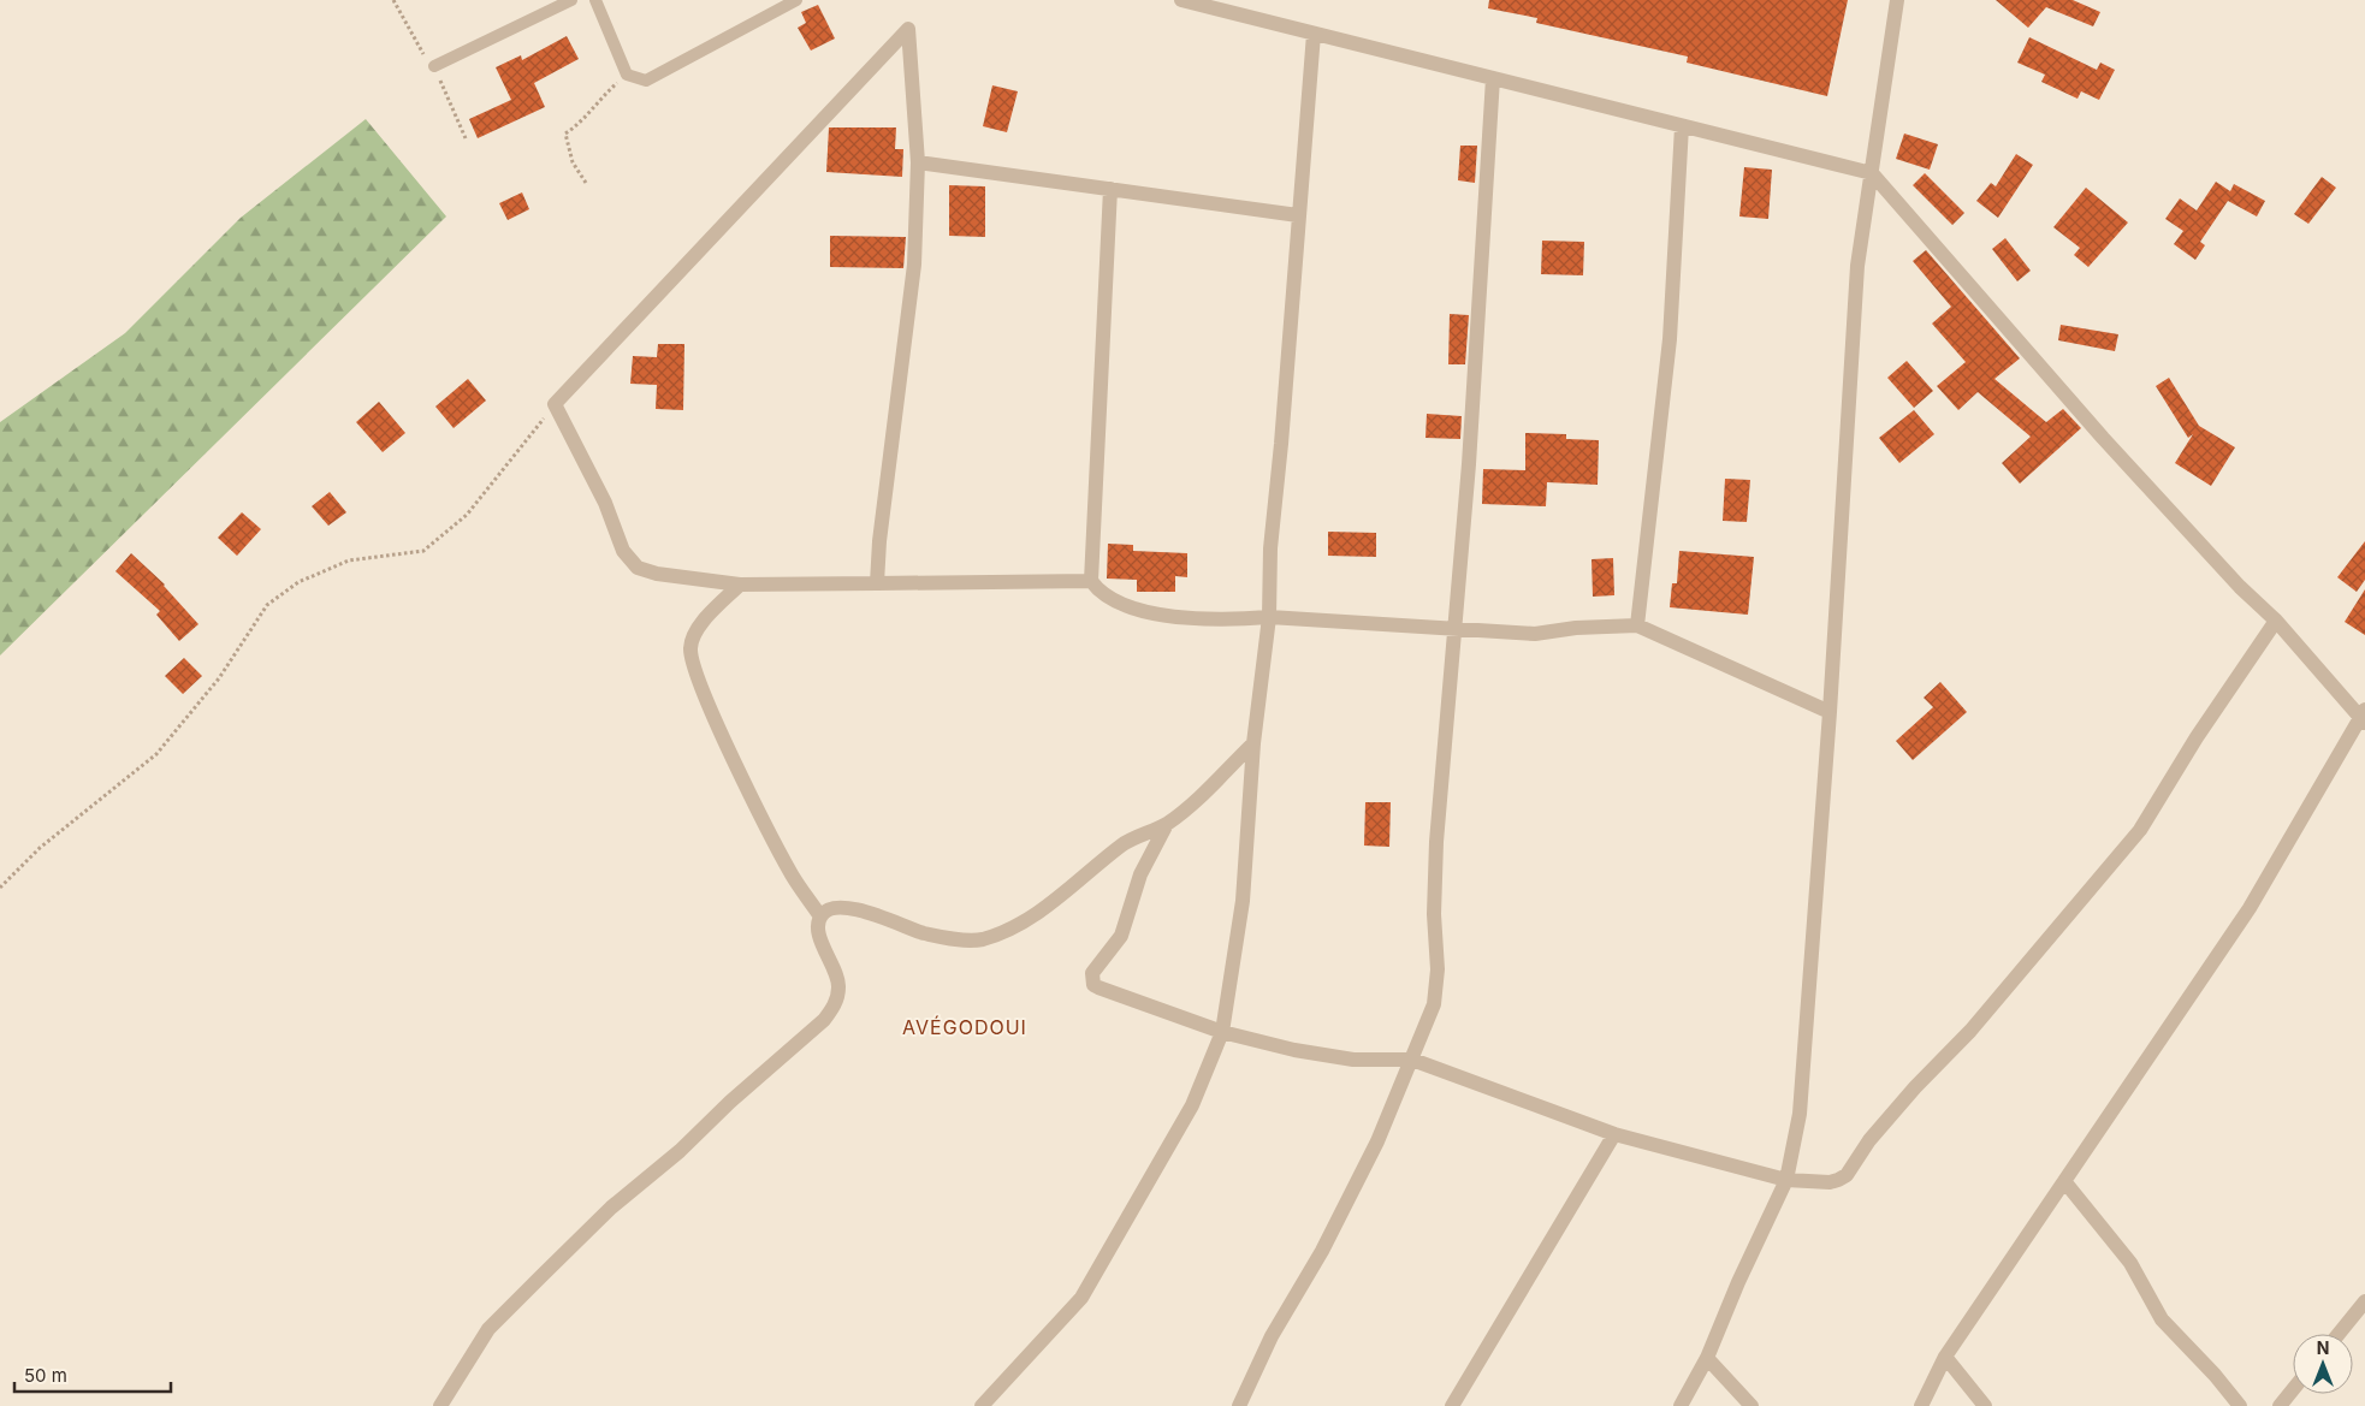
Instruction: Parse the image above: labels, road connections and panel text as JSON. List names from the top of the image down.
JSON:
{
  "districts": ["AVÉGODOUI"],
  "scale_bar": "50 m",
  "north": "top"
}
